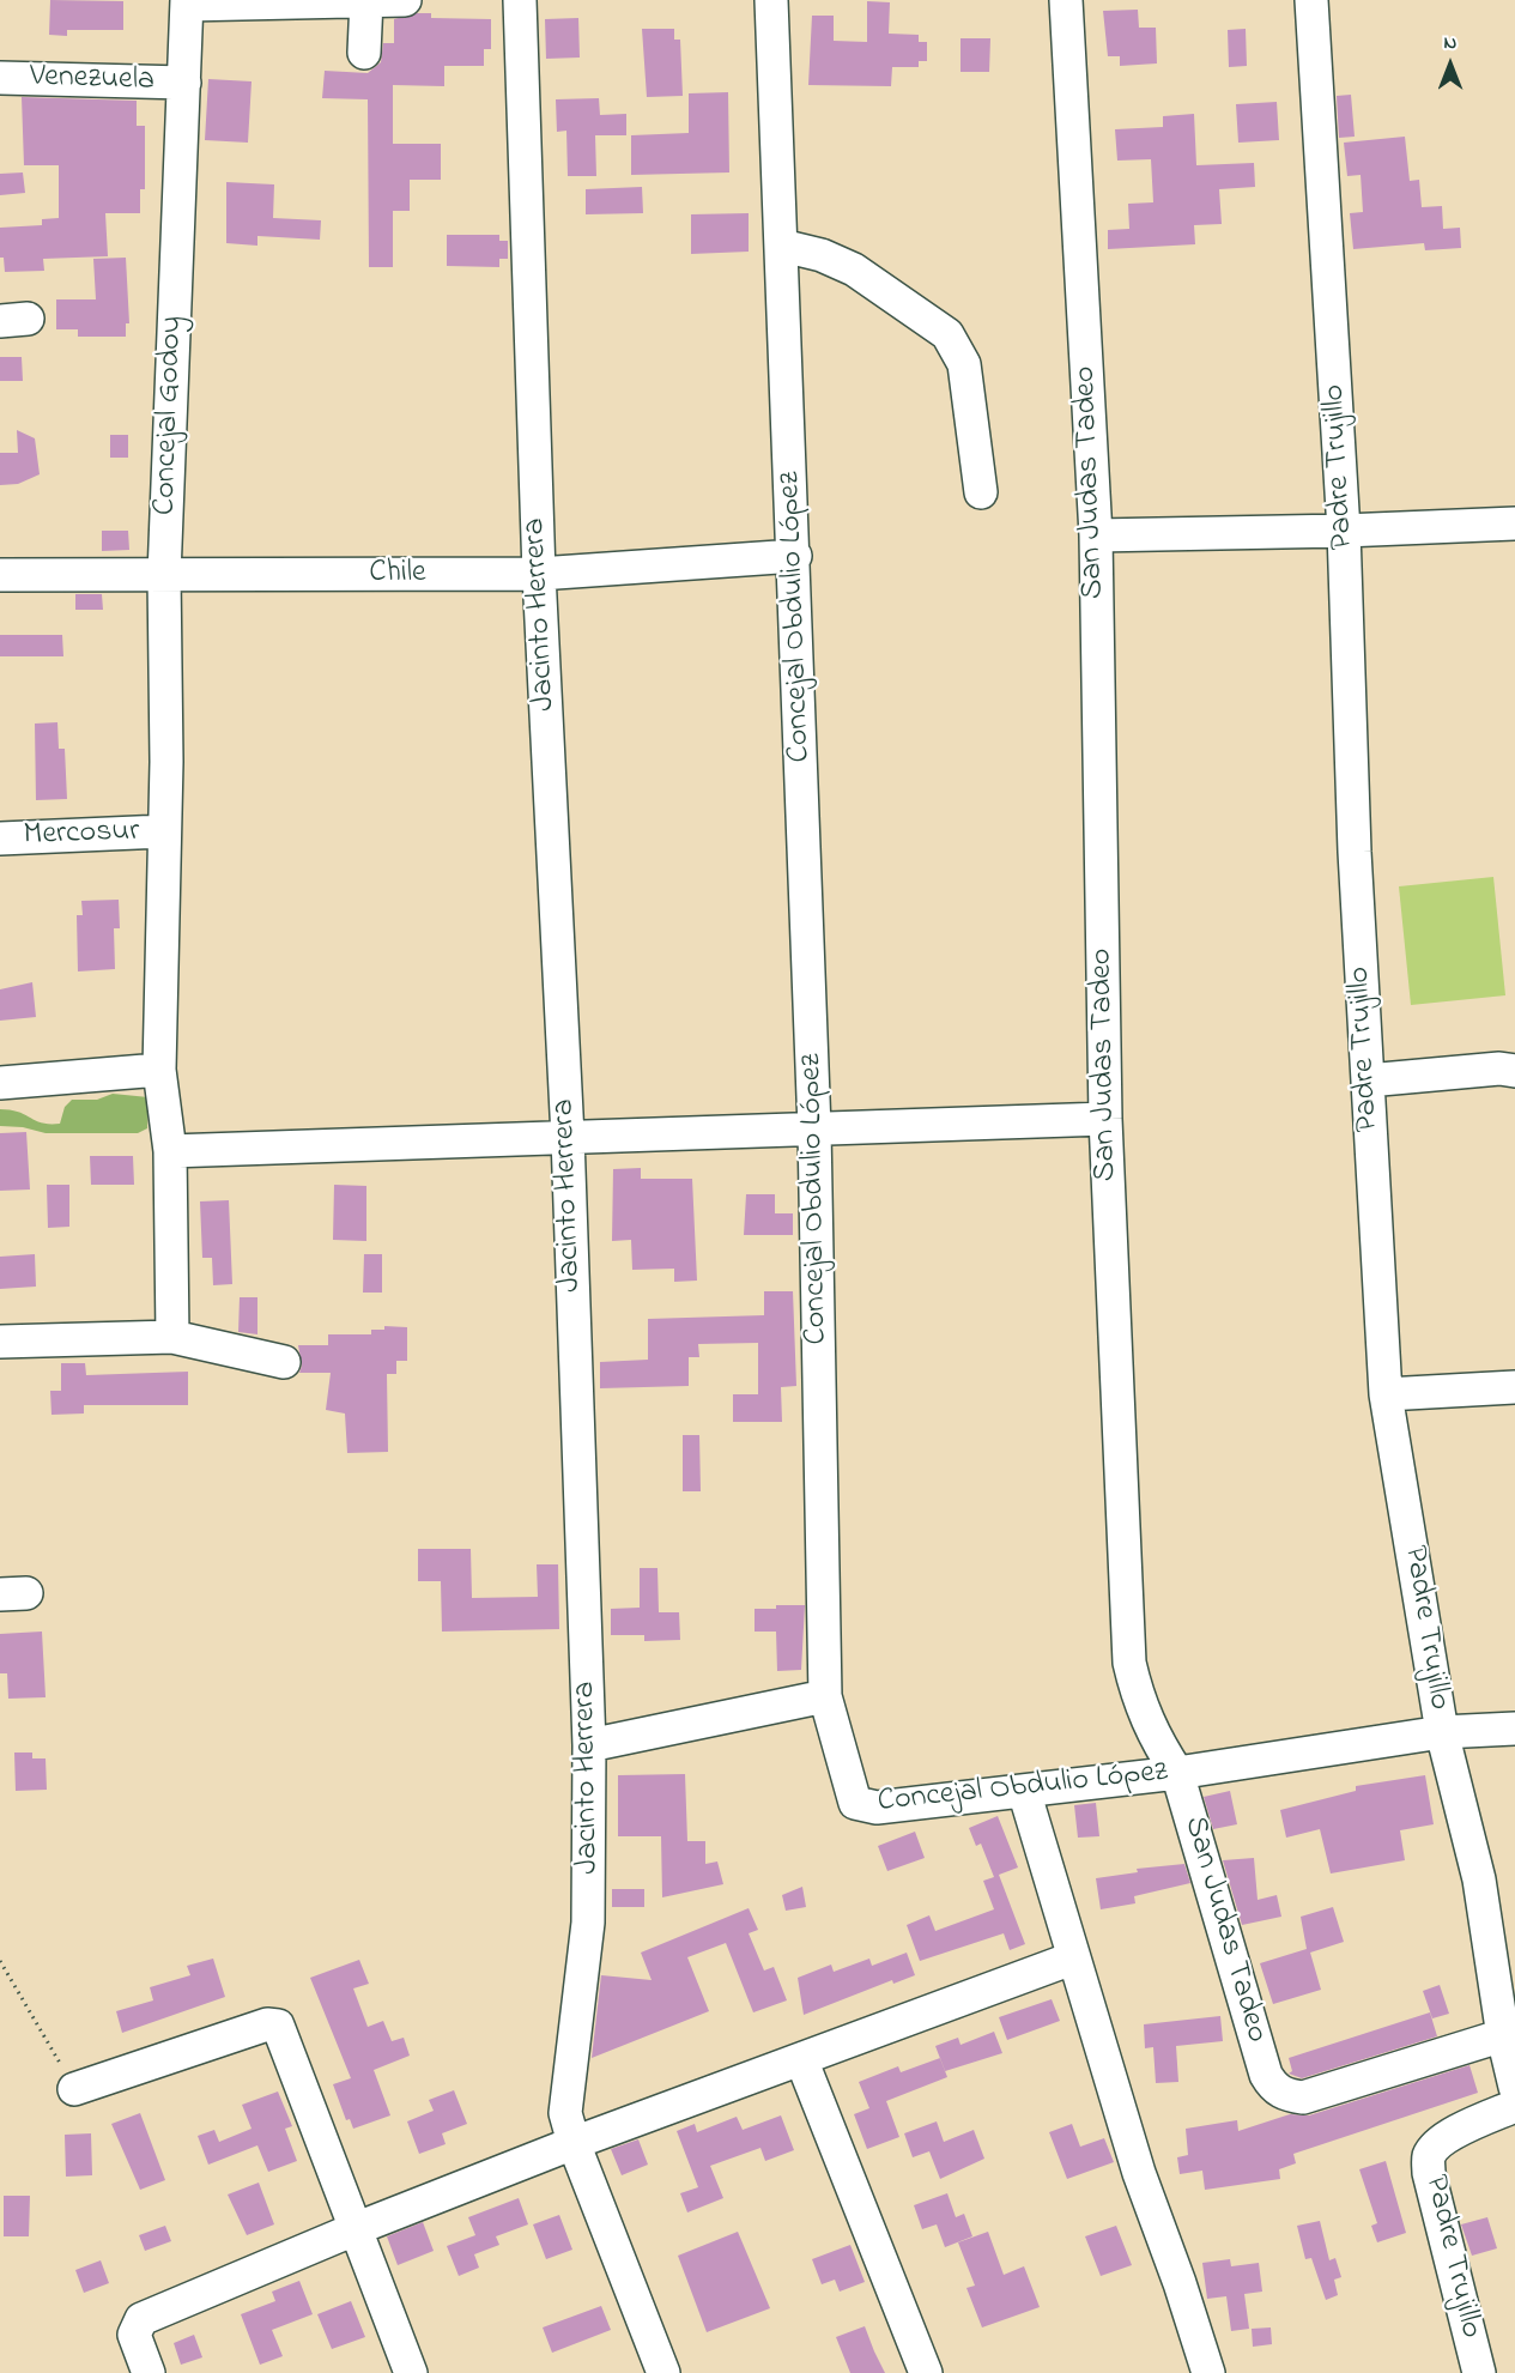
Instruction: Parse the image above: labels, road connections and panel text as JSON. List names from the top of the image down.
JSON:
{
  "streets": {
    "street": [
      "Venezuela",
      "Concejal Godoy",
      "Padre Trujillo",
      "San Judas Tadeo",
      "Chile",
      "Jacinto Herrera",
      "Concejal Obdulio López",
      "Mercosur"
    ]
  },
  "crossings": [
    ["Venezuela", "Concejal Godoy"],
    ["Concejal Godoy", "Chile"],
    ["Concejal Godoy", "Mercosur"],
    ["Padre Trujillo", "San Judas Tadeo"],
    ["Padre Trujillo", "Concejal Obdulio López"],
    ["San Judas Tadeo", "Concejal Obdulio López"],
    ["Chile", "Jacinto Herrera"],
    ["Chile", "Concejal Obdulio López"]
  ],
  "north": "top"
}
